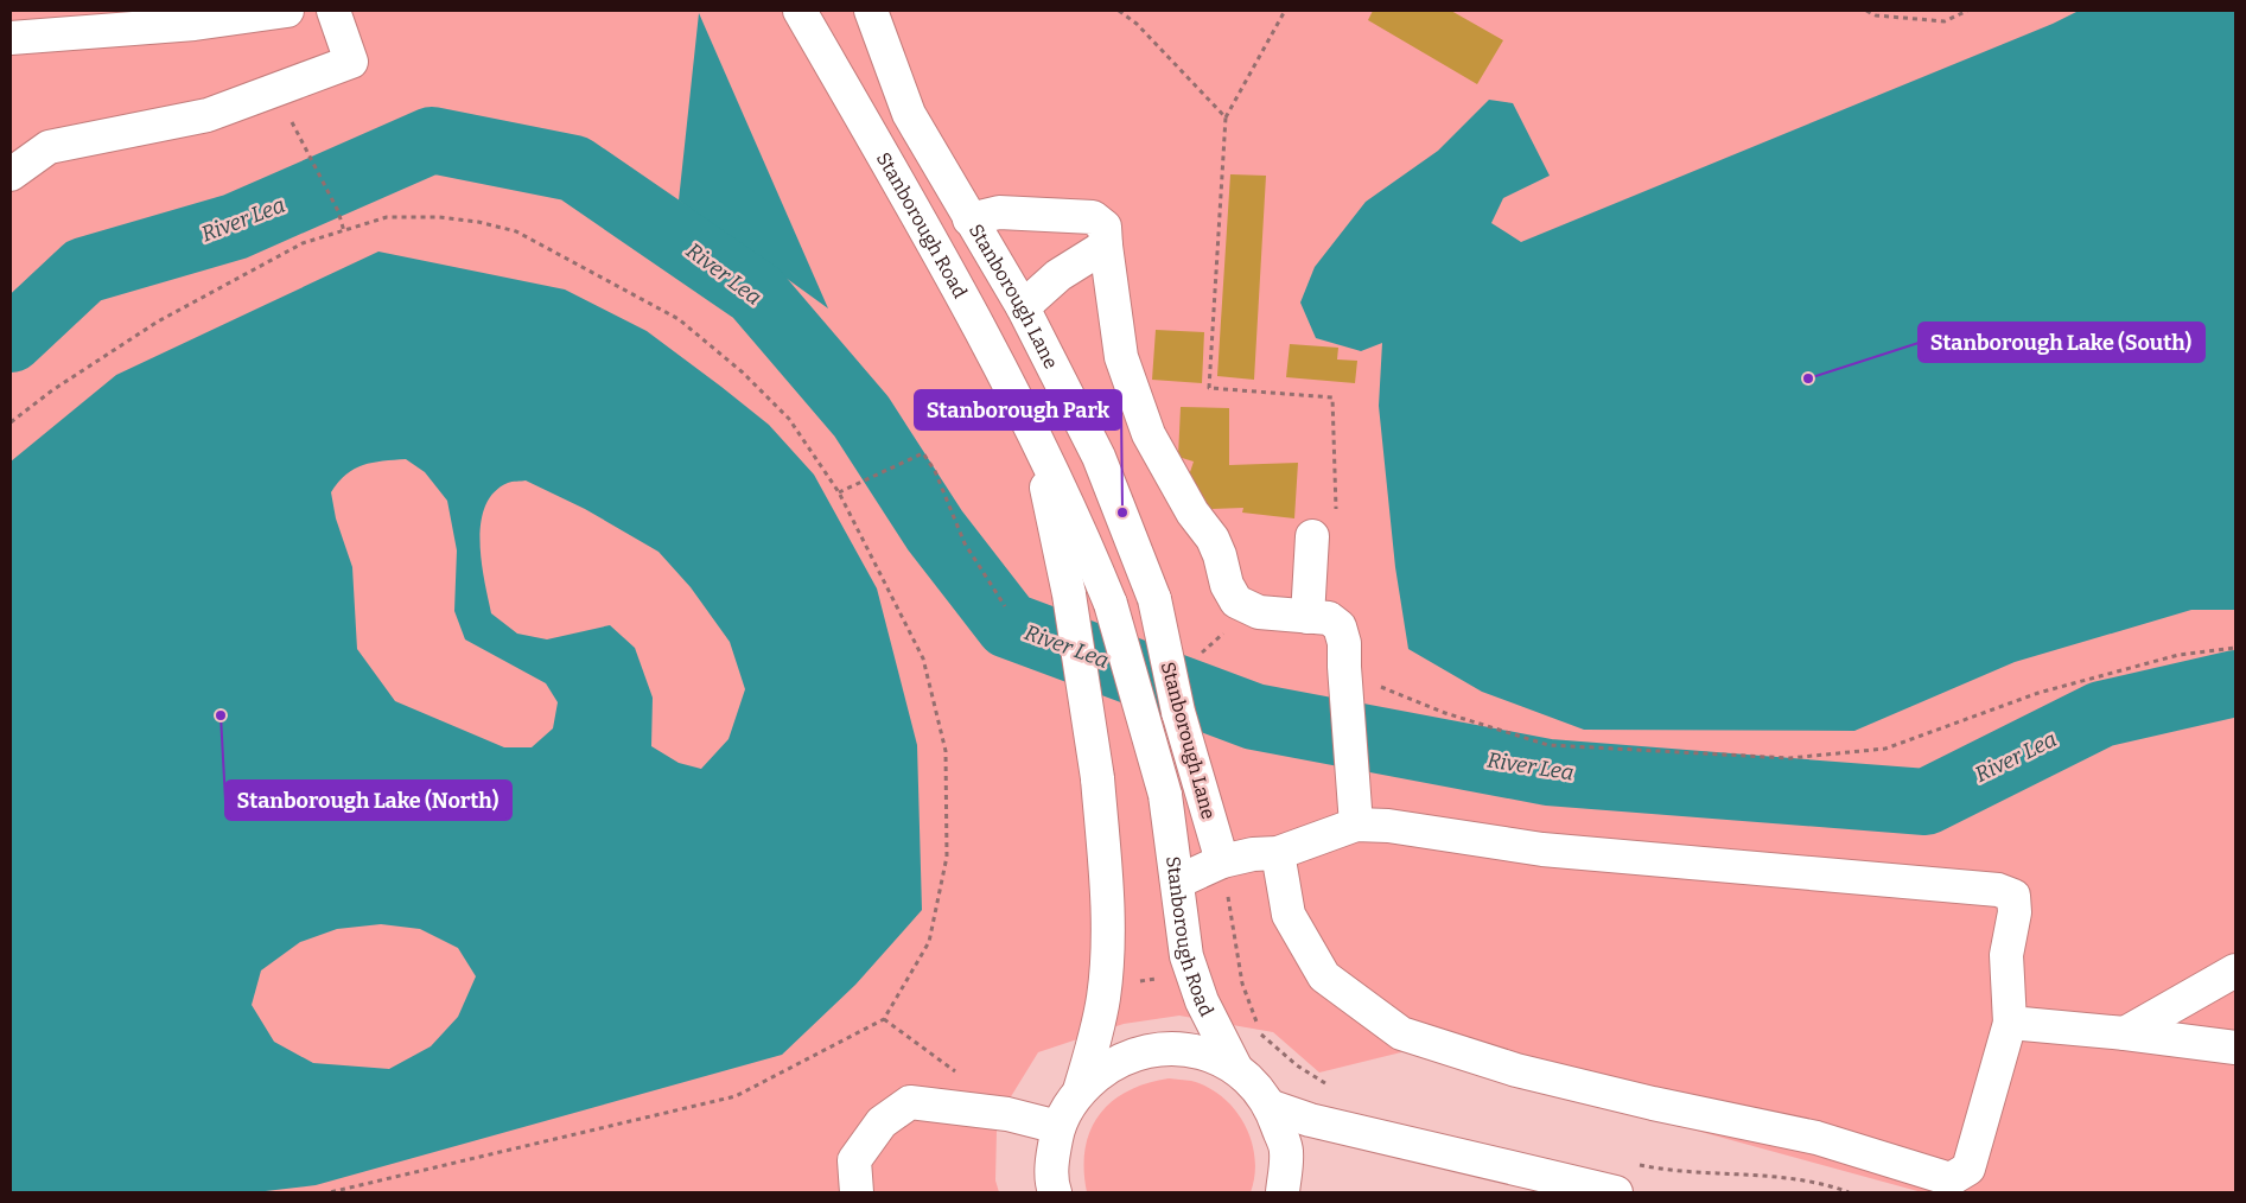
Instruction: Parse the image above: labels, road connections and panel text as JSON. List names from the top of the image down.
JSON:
{
  "streets": {
    "main road": ["Stanborough Road", "Stanborough Lane"]
  },
  "water": ["River Lea"],
  "places": ["Stanborough Lake (South)", "Stanborough Park", "Stanborough Lake (North)"]
}
